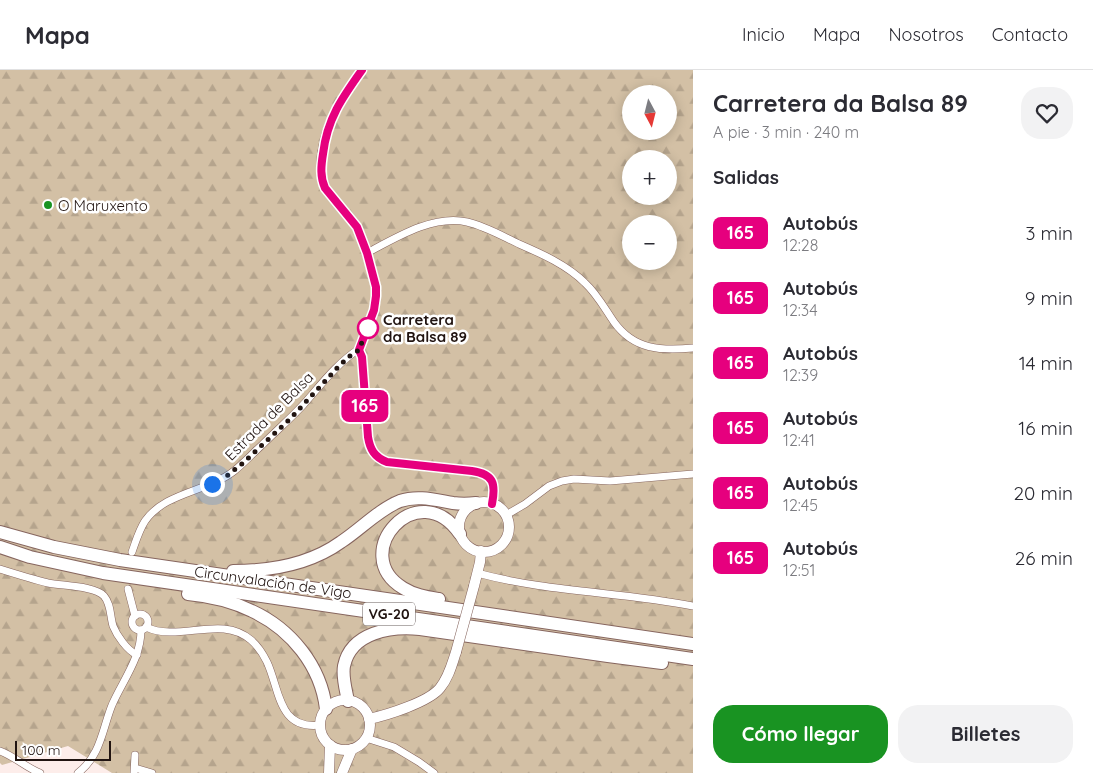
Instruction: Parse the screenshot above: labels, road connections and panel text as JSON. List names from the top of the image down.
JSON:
{
  "streets": {
    "highway": ["Circunvalación de Vigo", "VG-20"],
    "street": ["Estrada de Balsa"]
  },
  "places": ["O Maruxento", "Carretera da Balsa 89"],
  "lines": ["bus line 165"],
  "scale_bar": "100 m",
  "north": "bottom",
  "page": {
    "header": "Mapa",
    "nav": [
      "Inicio",
      "Mapa",
      "Nosotros",
      "Contacto"
    ],
    "on_map": "165",
    "heading": [
      ["Carretera da Balsa 89", "A pie · 3 min · 240 m"],
      "Salidas"
    ],
    "map_buttons": ["+", "−"],
    "list": [
      {
        "mark": "165",
        "name": "Autobús",
        "note": "12:28",
        "value": "3 min"
      },
      {
        "mark": "165",
        "name": "Autobús",
        "note": "12:34",
        "value": "9 min"
      },
      {
        "mark": "165",
        "name": "Autobús",
        "note": "12:39",
        "value": "14 min"
      },
      {
        "mark": "165",
        "name": "Autobús",
        "note": "12:41",
        "value": "16 min"
      },
      {
        "mark": "165",
        "name": "Autobús",
        "note": "12:45",
        "value": "20 min"
      },
      {
        "mark": "165",
        "name": "Autobús",
        "note": "12:51",
        "value": "26 min"
      }
    ],
    "buttons": ["Cómo llegar", "Billetes"],
    "scale": "100 m"
  }
}
